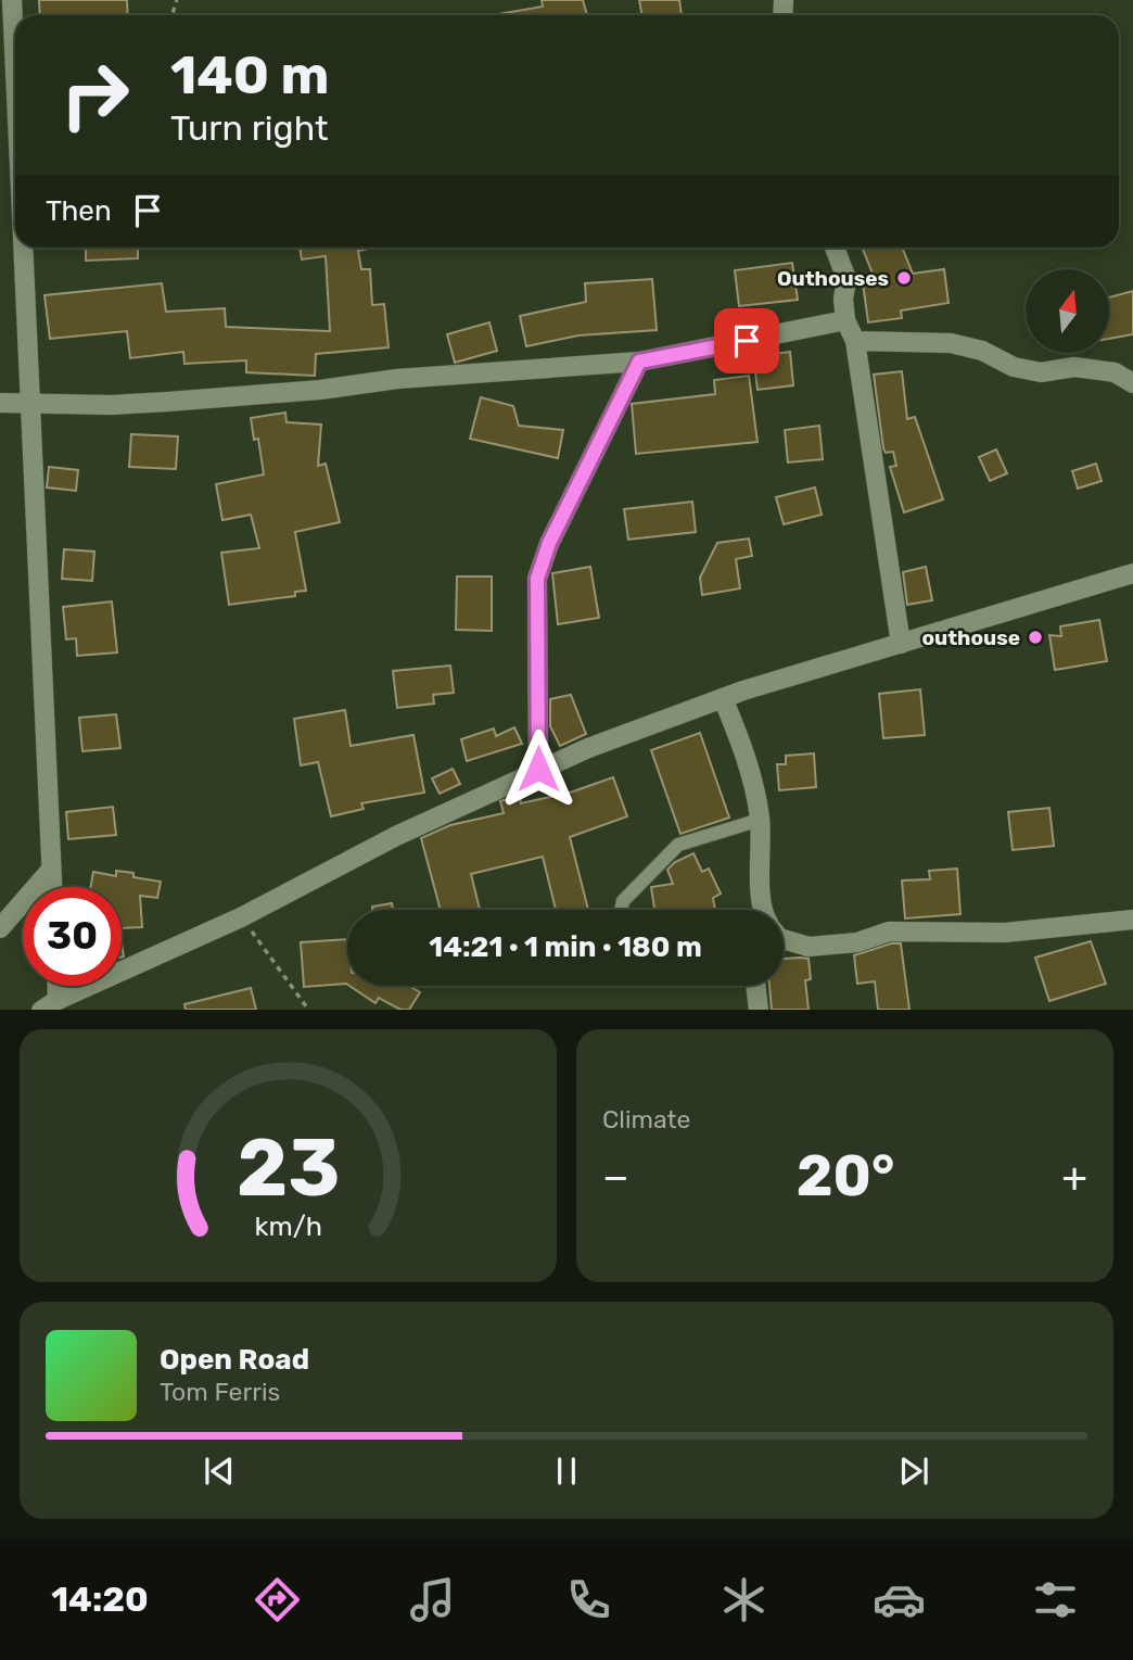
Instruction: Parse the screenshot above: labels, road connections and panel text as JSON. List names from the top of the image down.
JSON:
{
  "places": ["Outhouses", "outhouse"],
  "north": "top",
  "page": {
    "turn": ["140 m", "Turn right"],
    "then": "Then",
    "limit": "30",
    "trip": "14:21 · 1 min · 180 m",
    "tile": "Climate",
    "heat": ["−", "20°", "+"],
    "song": ["Open Road", "Tom Ferris"],
    "tabs": "14:20",
    "gauge": ["23", "km/h"]
  }
}
